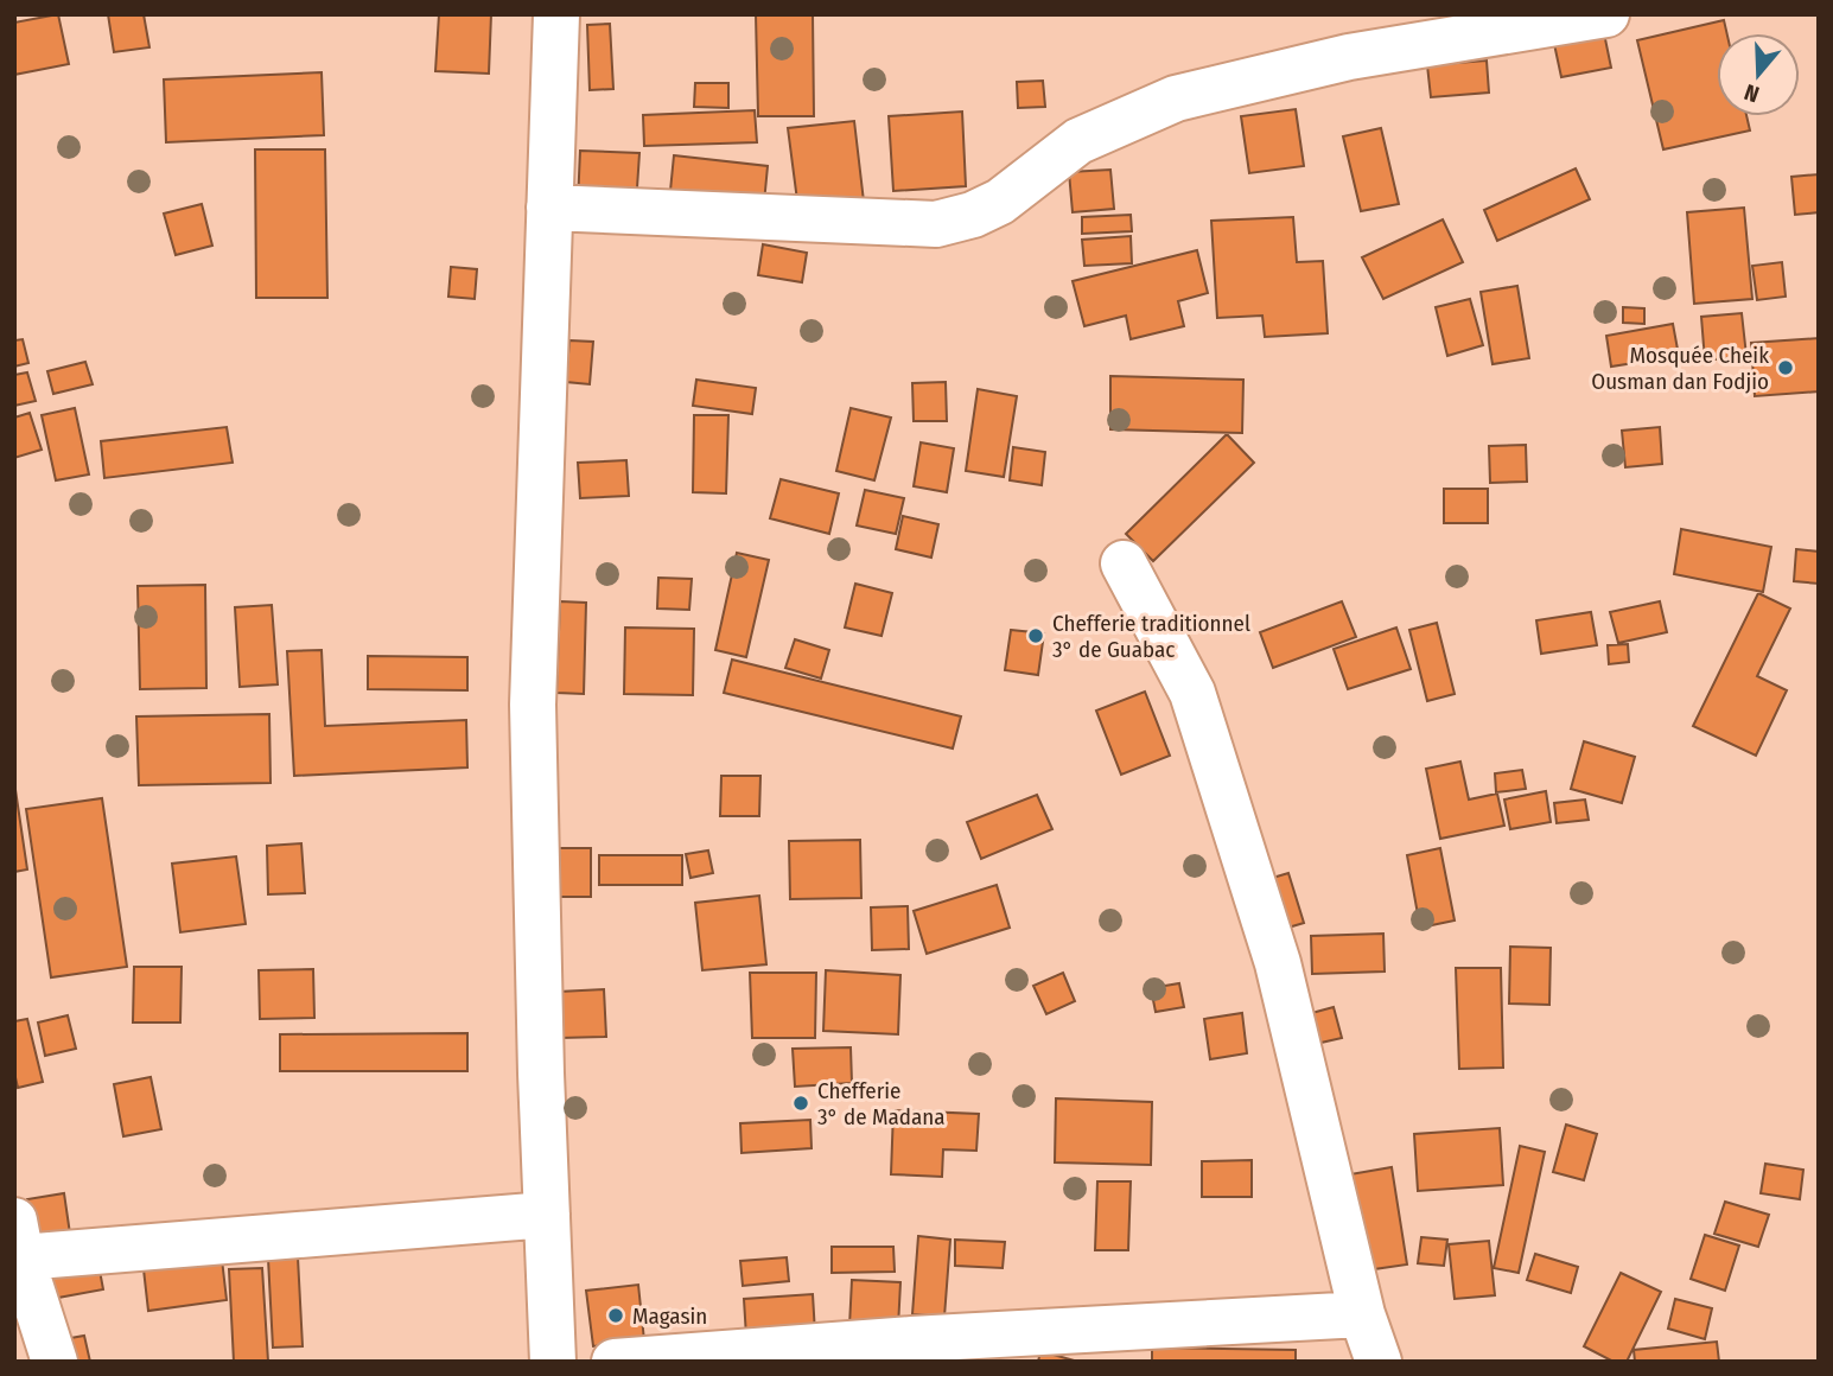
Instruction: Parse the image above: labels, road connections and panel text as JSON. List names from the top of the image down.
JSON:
{
  "places": [
    "Mosquée Cheik Ousman dan Fodjio",
    "Chefferie traditionnel 3° de Guabac",
    "Chefferie 3° de Madana",
    "Magasin"
  ],
  "north": "bottom"
}
